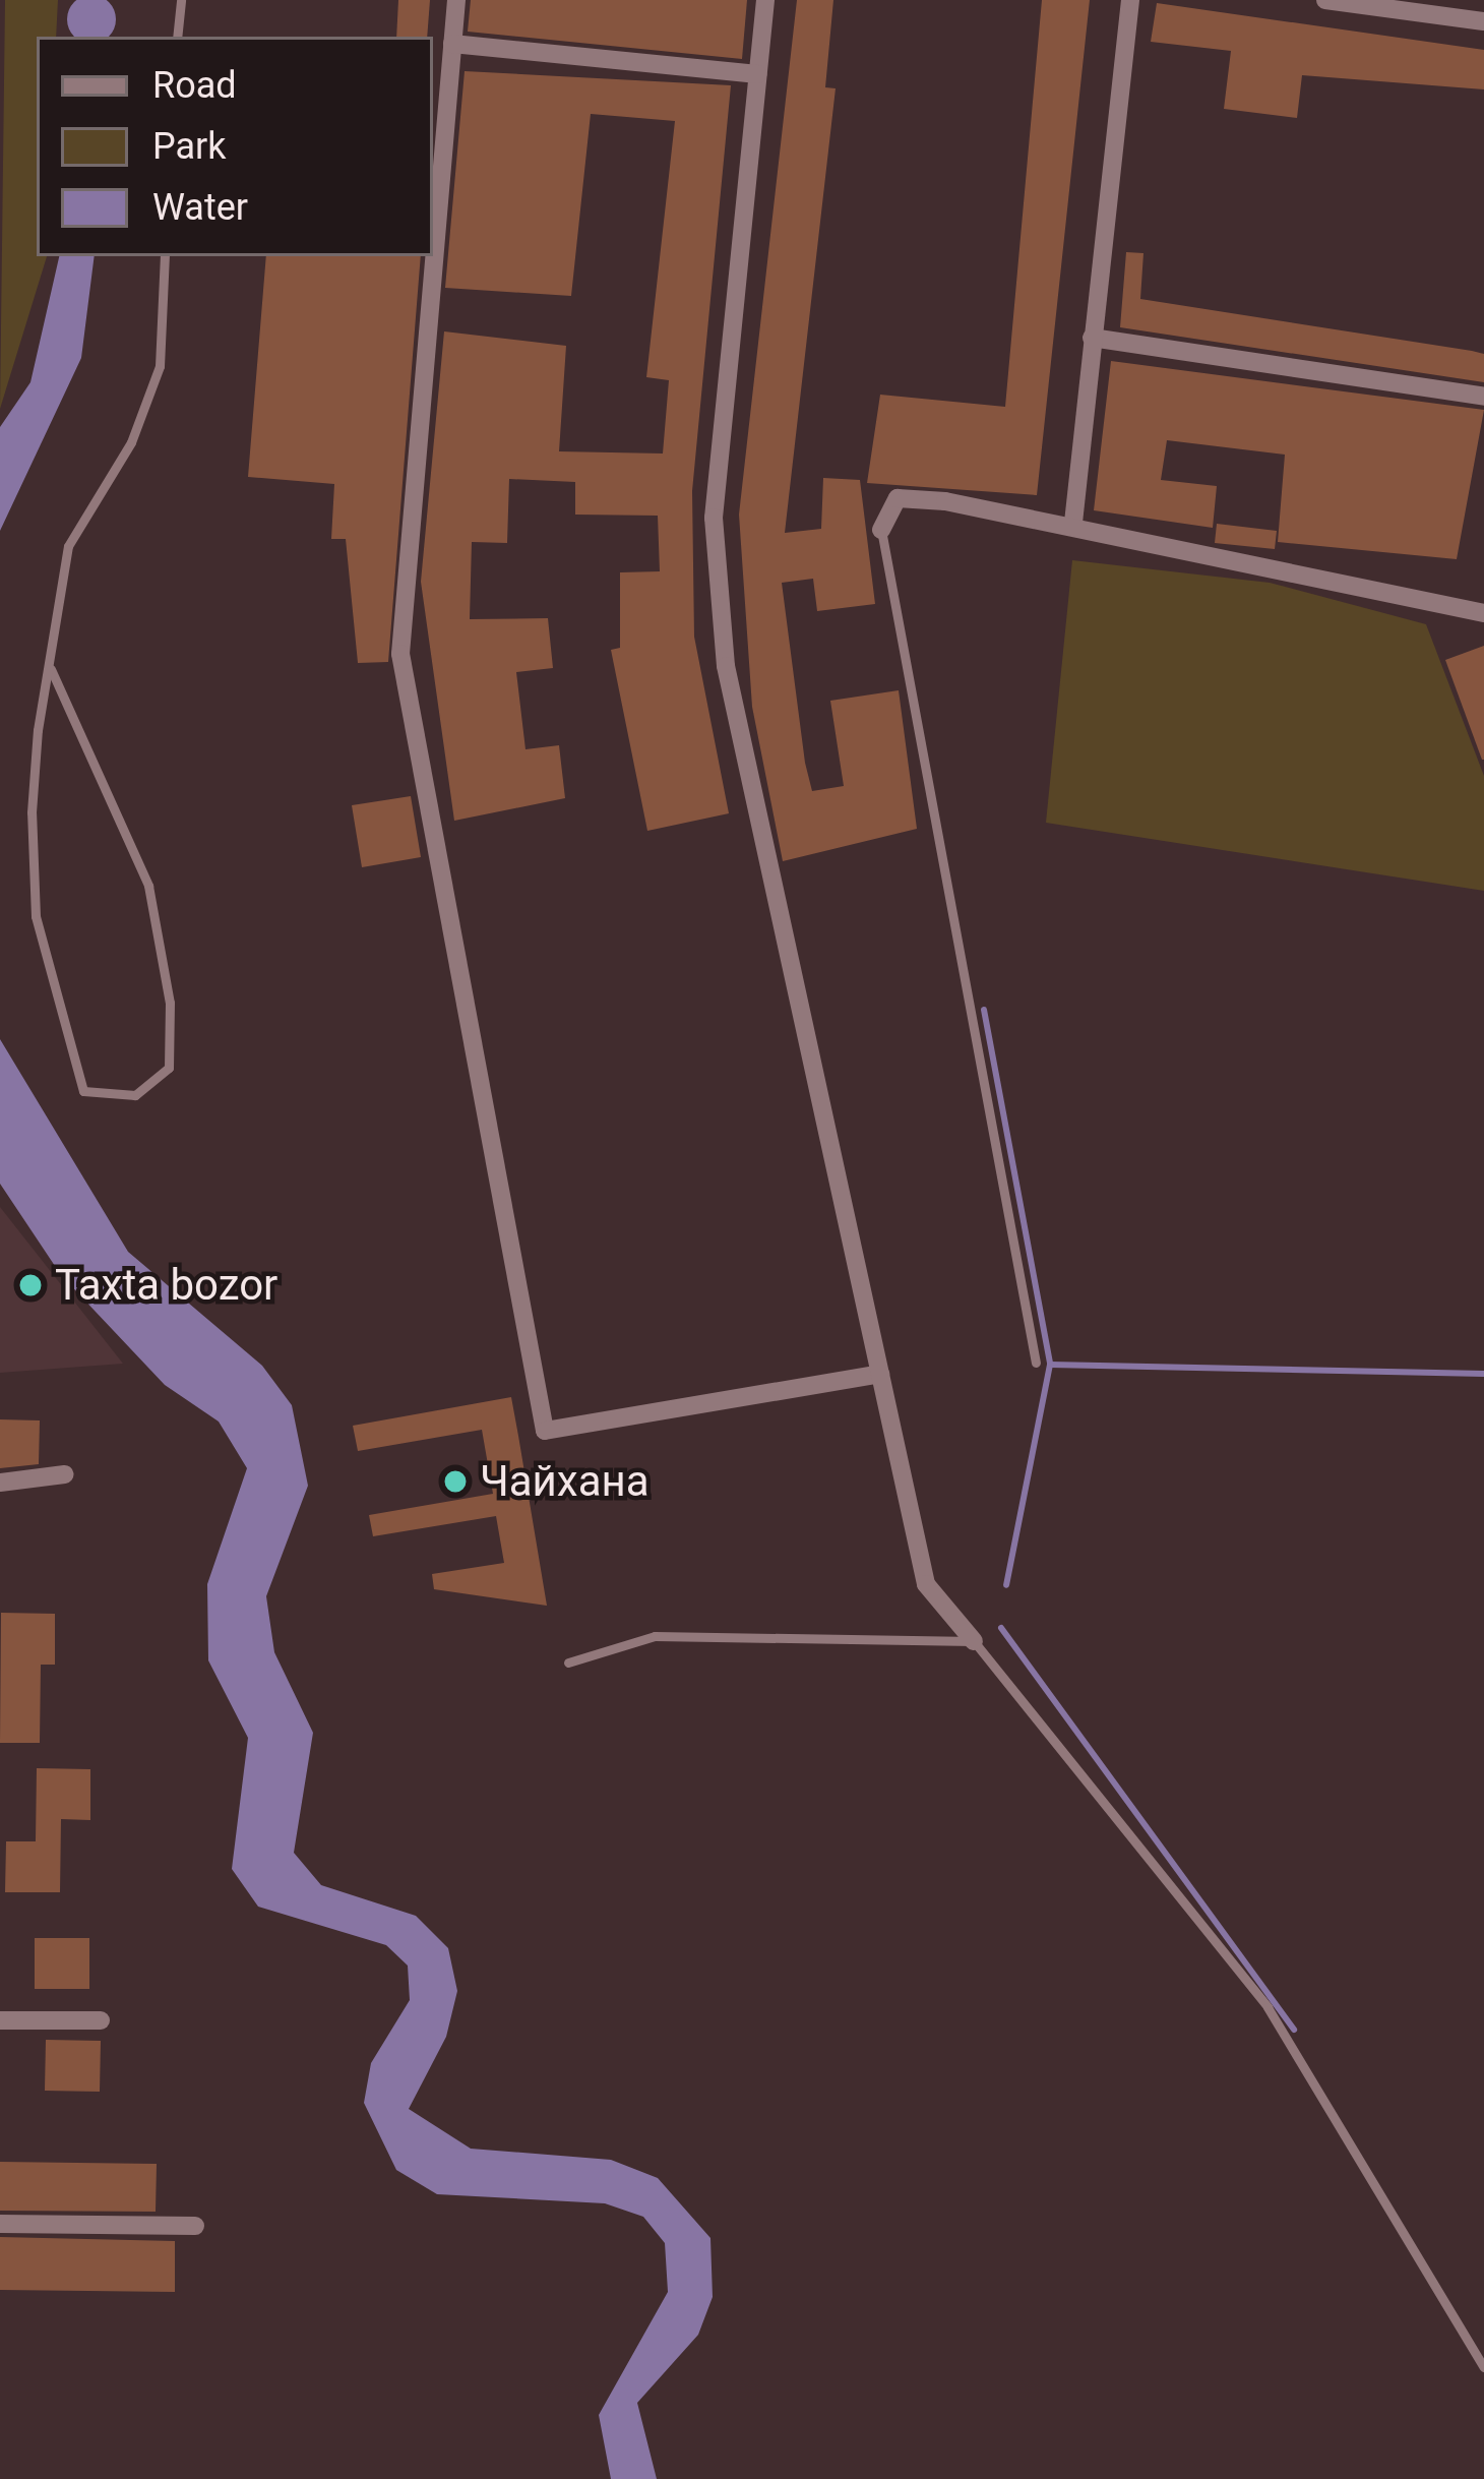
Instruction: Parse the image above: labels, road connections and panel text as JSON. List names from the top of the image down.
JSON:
{
  "places": ["Taxta bozor", "Чайхана"],
  "legend": ["Road", "Park", "Water"]
}
